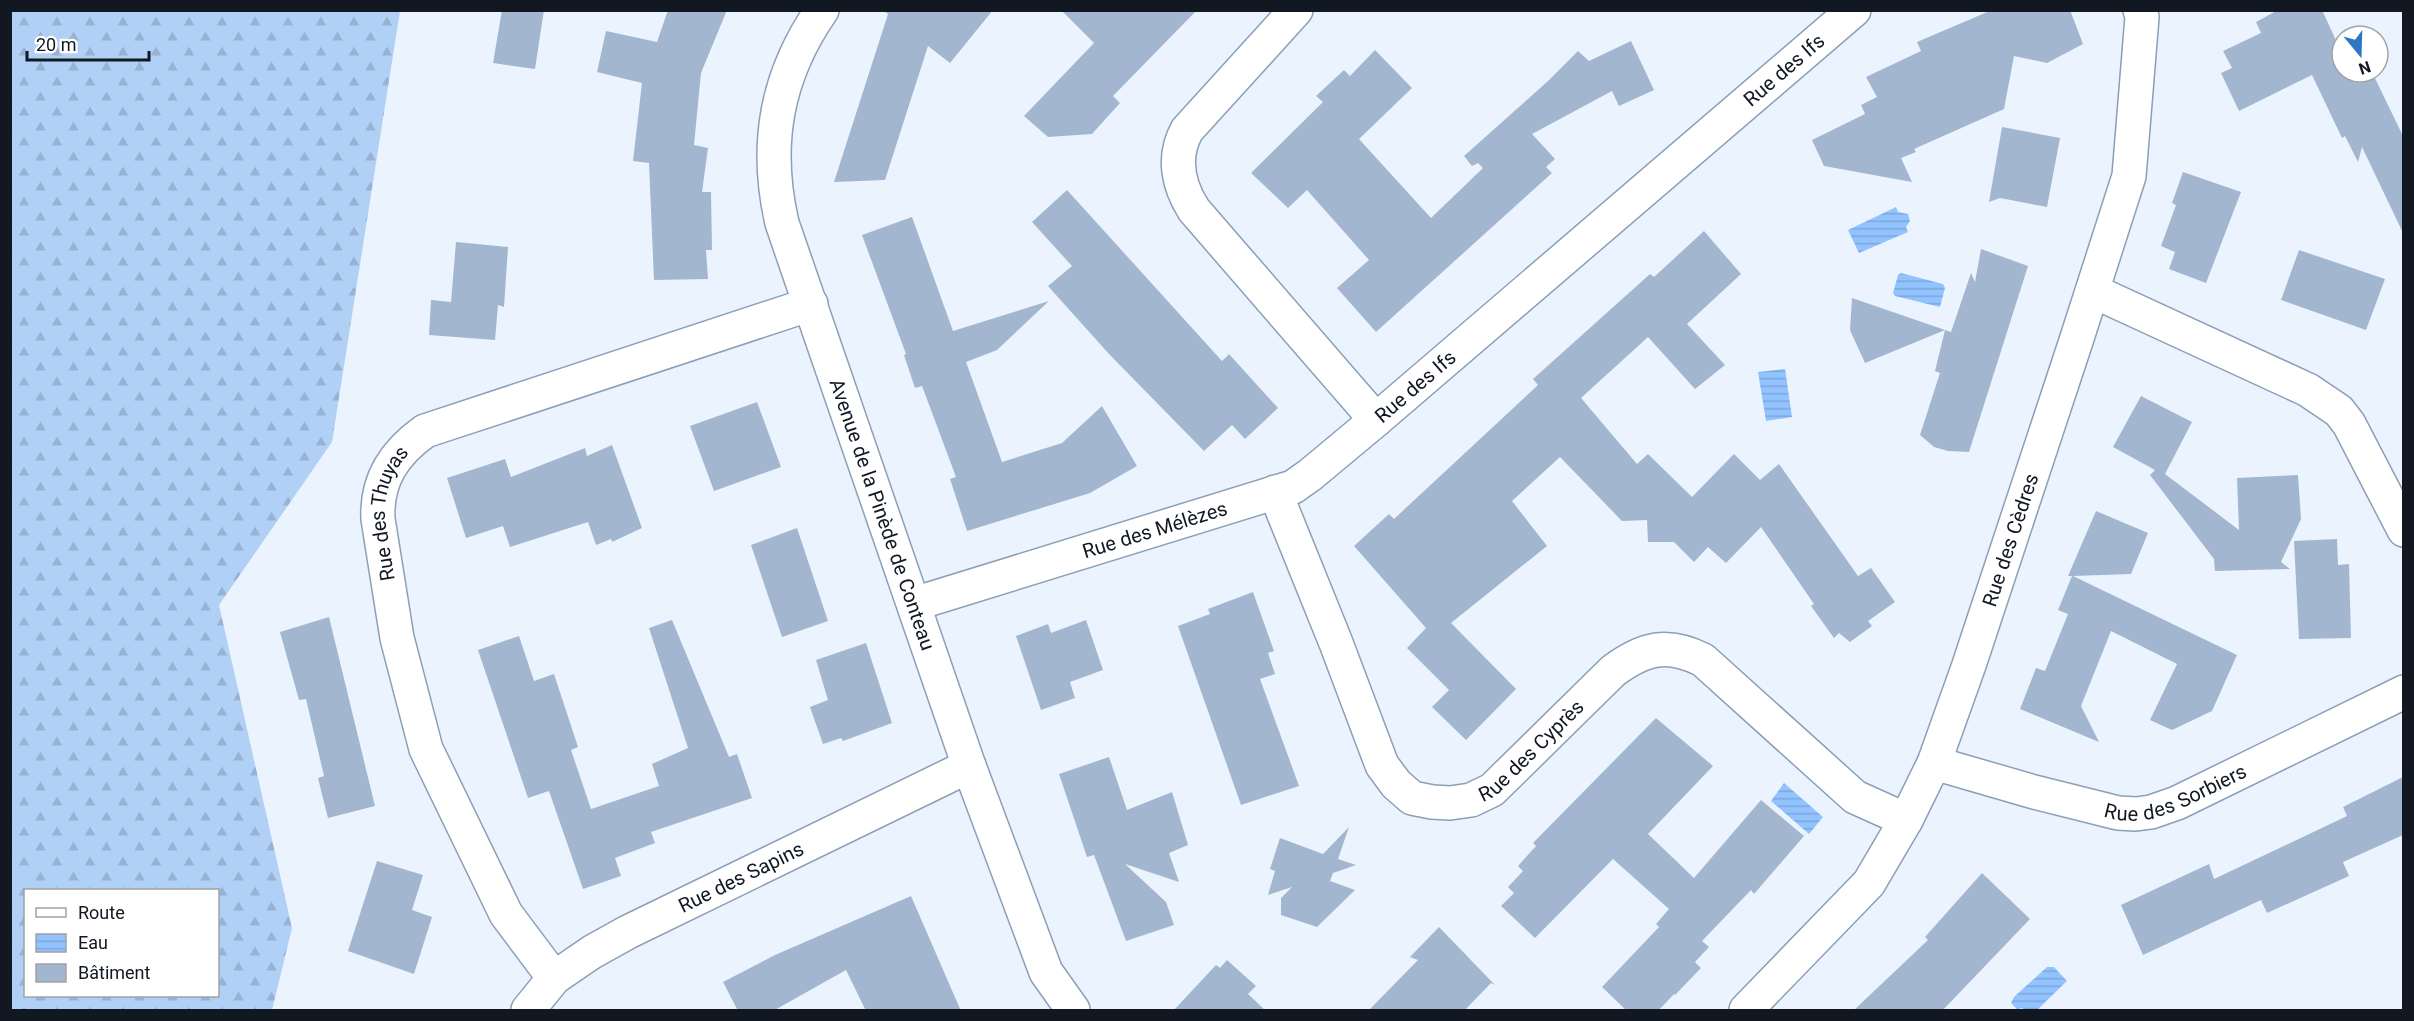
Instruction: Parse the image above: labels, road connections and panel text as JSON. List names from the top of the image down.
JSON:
{
  "streets": {
    "street": [
      "Rue des Ifs",
      "Avenue de la Pinède de Conteau",
      "Rue des Thuyas",
      "Rue des Mélèzes",
      "Rue des Cèdres",
      "Rue des Cyprès",
      "Rue des Sorbiers",
      "Rue des Sapins"
    ]
  },
  "crossings": [
    ["Rue des Ifs", "Rue des Mélèzes"],
    ["Avenue de la Pinède de Conteau", "Rue des Thuyas"],
    ["Avenue de la Pinède de Conteau", "Rue des Mélèzes"],
    ["Avenue de la Pinède de Conteau", "Rue des Sapins"],
    ["Rue des Thuyas", "Rue des Sapins"],
    ["Rue des Mélèzes", "Rue des Cyprès"],
    ["Rue des Cèdres", "Rue des Cyprès"],
    ["Rue des Cèdres", "Rue des Sorbiers"]
  ],
  "legend": ["Route", "Eau", "Bâtiment"],
  "scale_bar": "20 m",
  "north": "bottom"
}
